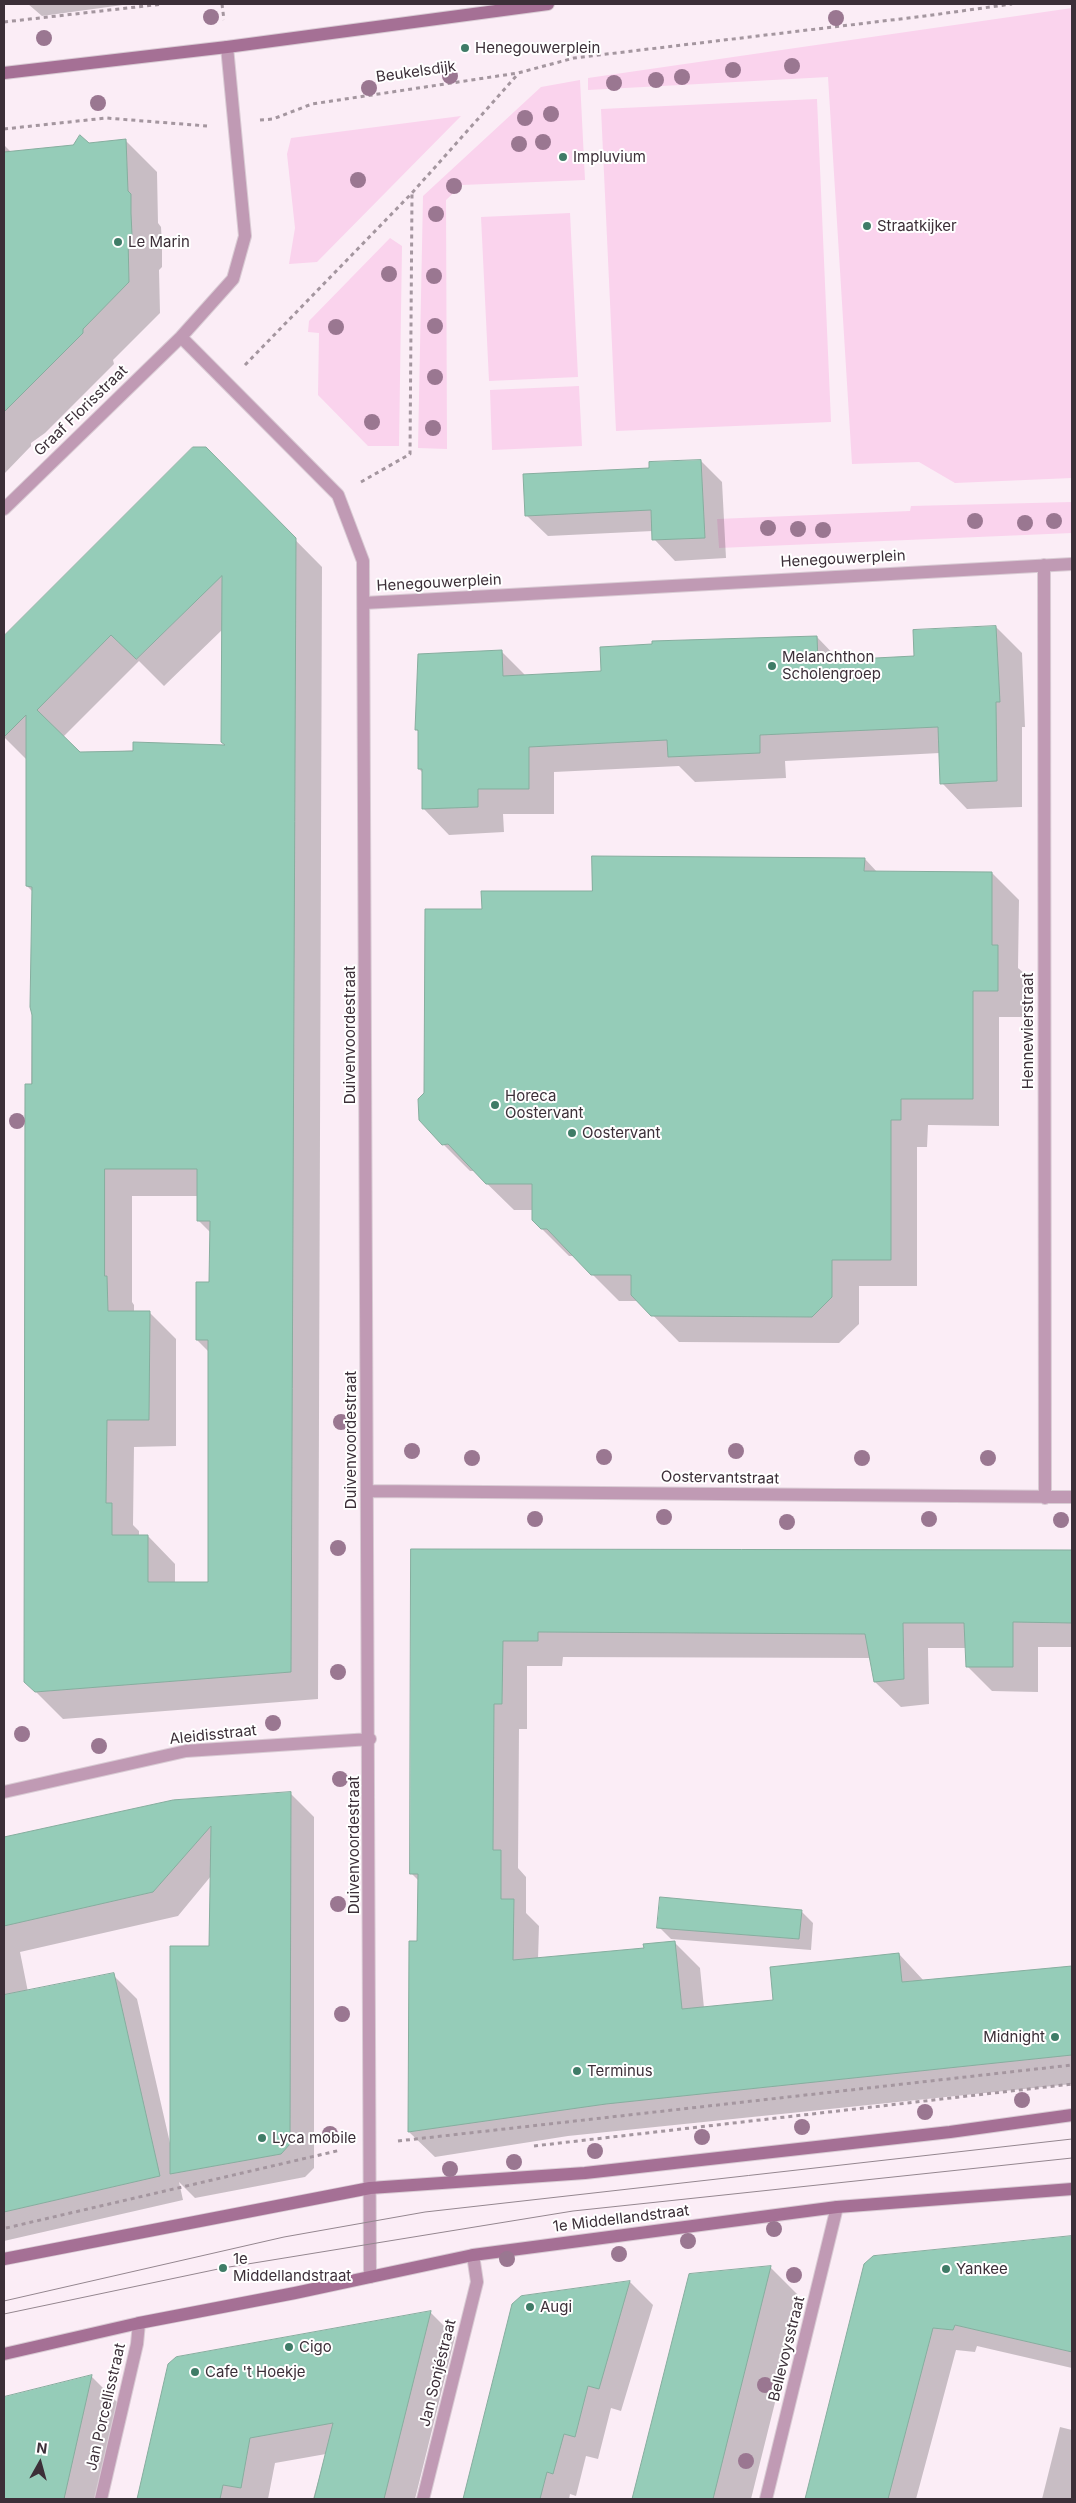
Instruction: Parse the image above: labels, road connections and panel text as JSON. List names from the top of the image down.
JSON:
{
  "streets": {
    "street": [
      "Graaf Florisstraat",
      "Henegouwerplein",
      "Hennewierstraat",
      "Duivenvoordestraat",
      "Oostervantstraat",
      "Aleidisstraat",
      "1e Middellandstraat",
      "Bellevoysstraat",
      "Jan Sonjéstraat",
      "Jan Porcellisstraat"
    ],
    "path": ["Beukelsdijk"]
  },
  "crossings": [
    ["Graaf Florisstraat", "Henegouwerplein"],
    ["Henegouwerplein", "Hennewierstraat"],
    ["Henegouwerplein", "Duivenvoordestraat"],
    ["Hennewierstraat", "Oostervantstraat"],
    ["Duivenvoordestraat", "Oostervantstraat"],
    ["Duivenvoordestraat", "Aleidisstraat"],
    ["Duivenvoordestraat", "1e Middellandstraat"],
    ["1e Middellandstraat", "Bellevoysstraat"],
    ["1e Middellandstraat", "Jan Sonjéstraat"],
    ["1e Middellandstraat", "Jan Porcellisstraat"]
  ],
  "places": [
    "Henegouwerplein",
    "Impluvium",
    "Straatkijker",
    "Le Marin",
    "Melanchthon Scholengroep",
    "Horeca Oostervant",
    "Oostervant",
    "Midnight",
    "Terminus",
    "Lyca mobile",
    "1e Middellandstraat",
    "Yankee",
    "Augi",
    "Cigo",
    "Cafe 't Hoekje"
  ],
  "north": "top"
}
